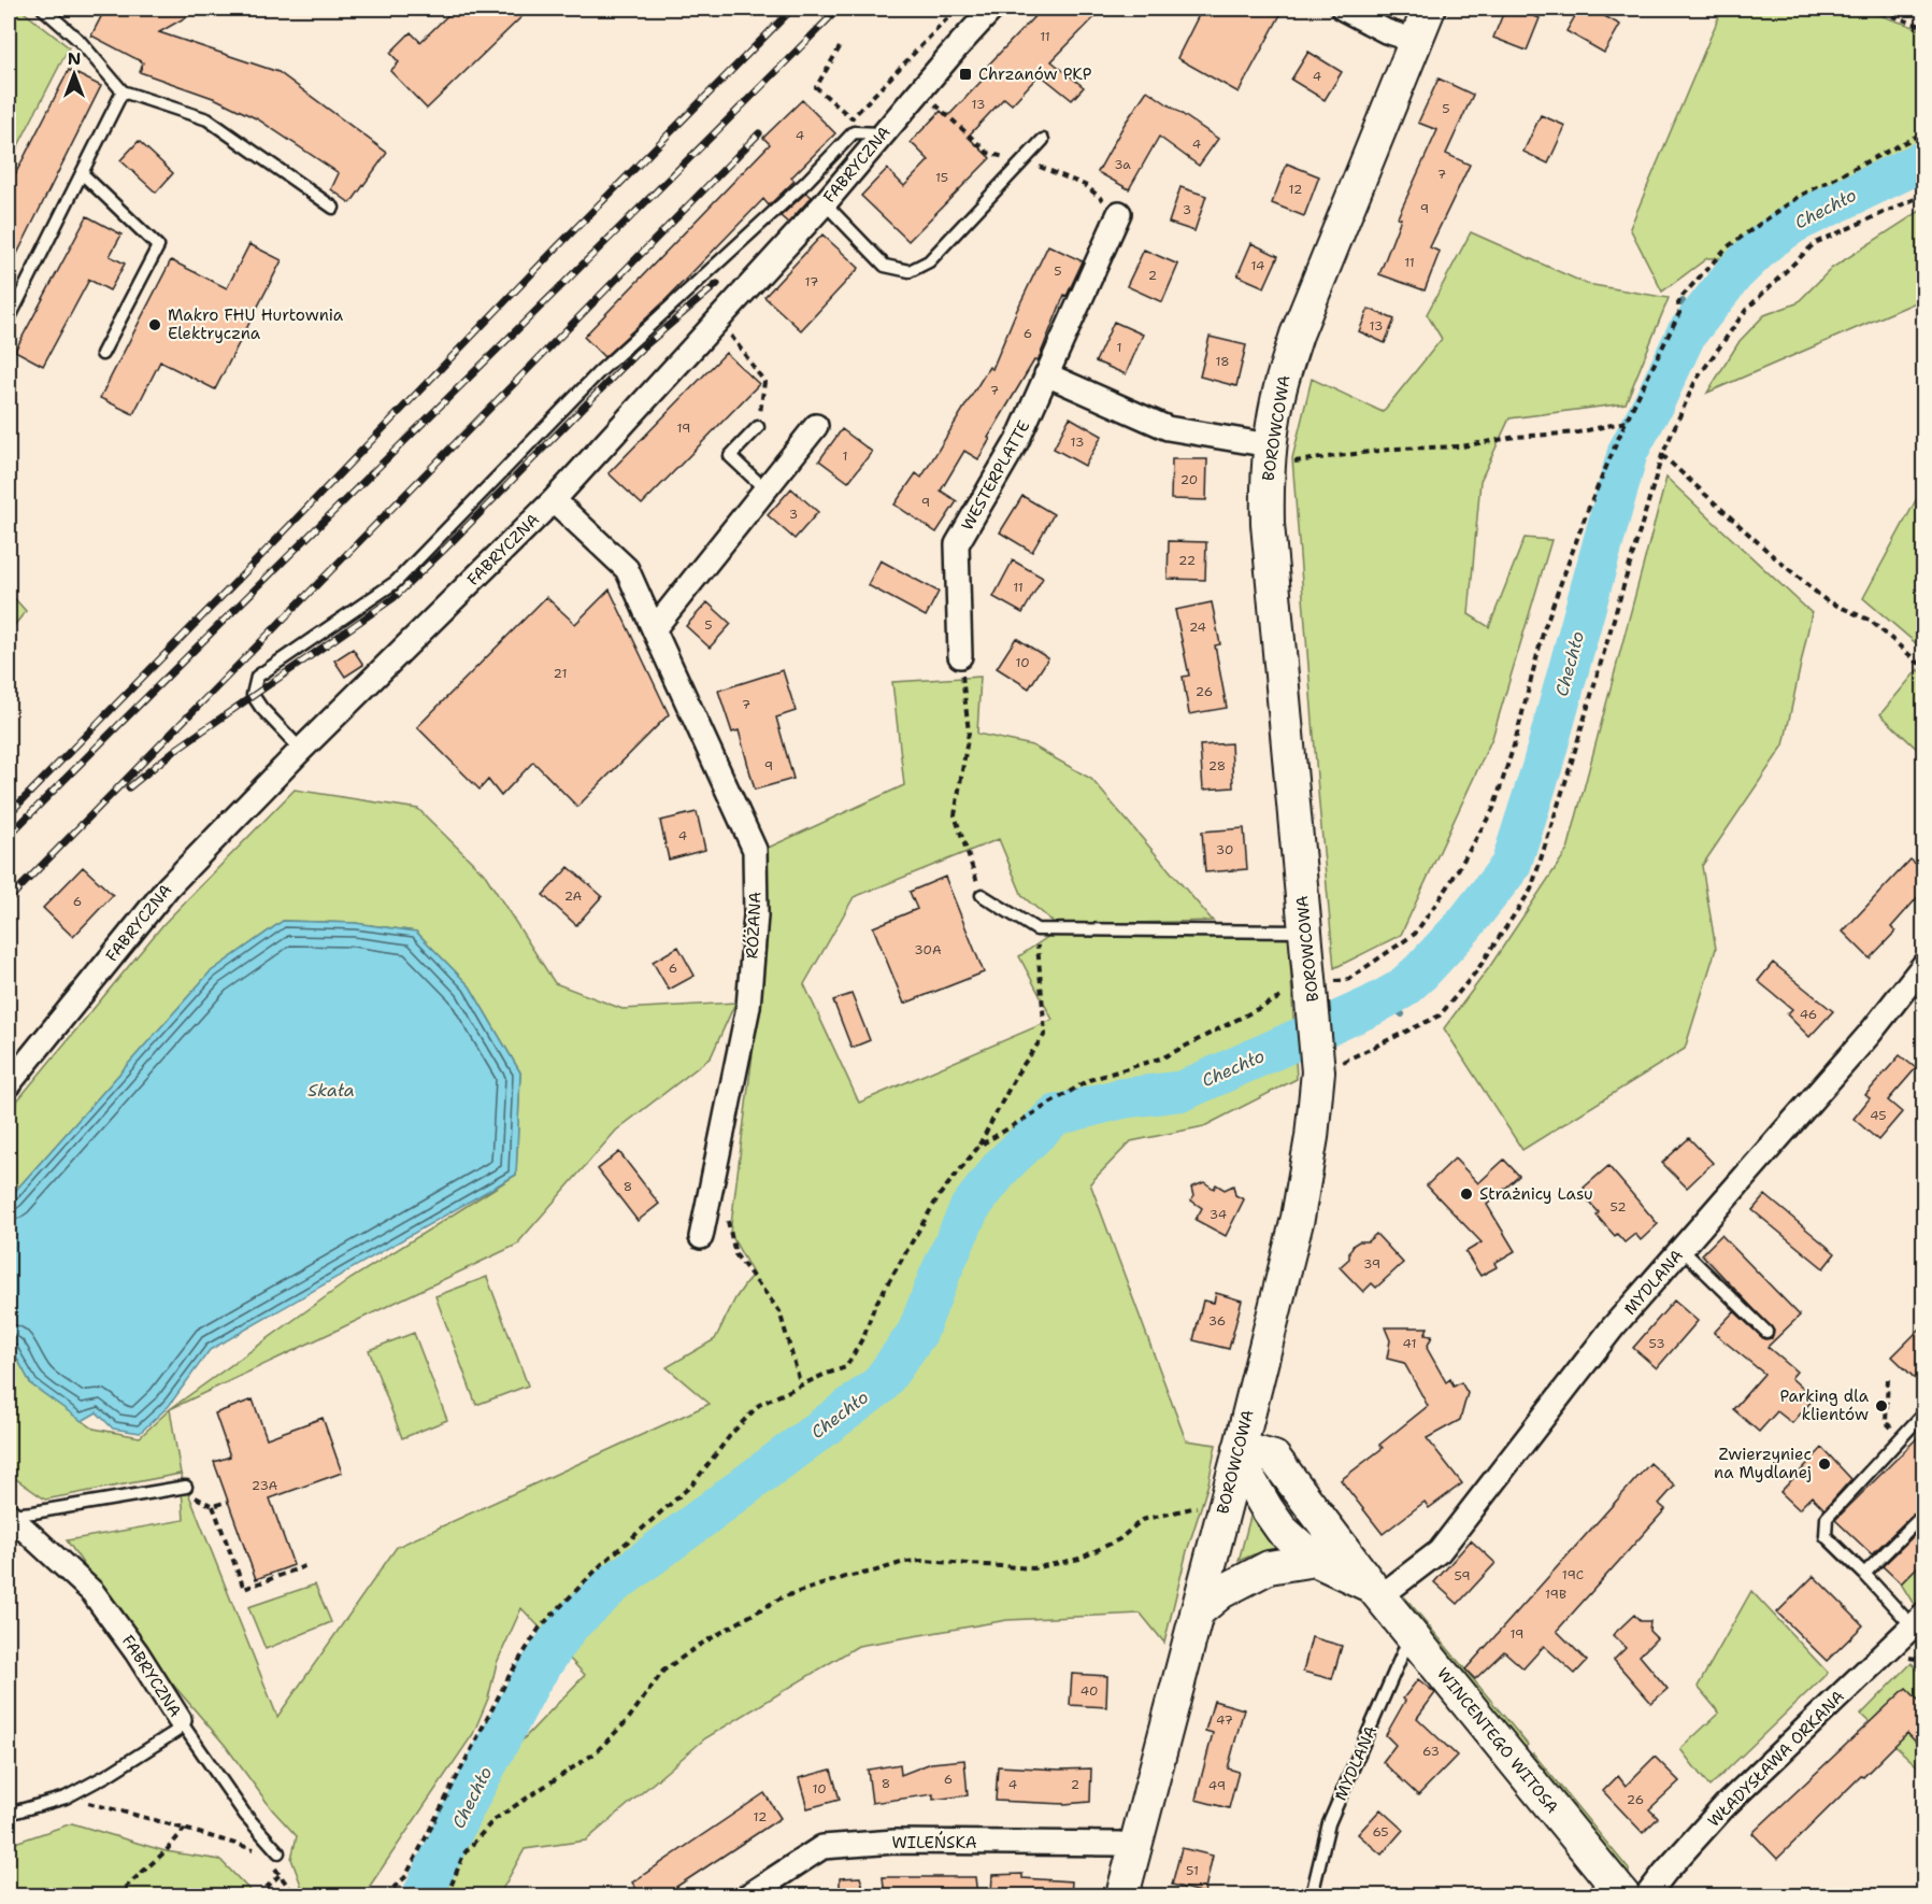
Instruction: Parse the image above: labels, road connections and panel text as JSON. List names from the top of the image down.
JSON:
{
  "streets": {
    "street": [
      "FABRYCZNA",
      "BOROWCOWA",
      "WESTERPLATTE",
      "RÓŻANA",
      "MYDLANA",
      "WINCENTEGO WITOSA",
      "WŁADYSŁAWA ORKANA",
      "WILEŃSKA"
    ]
  },
  "crossings": [
    ["FABRYCZNA", "RÓŻANA"],
    ["BOROWCOWA", "WINCENTEGO WITOSA"],
    ["BOROWCOWA", "WILEŃSKA"],
    ["MYDLANA", "WINCENTEGO WITOSA"]
  ],
  "water": ["Chechło", "Skała"],
  "places": {
    "transit": ["Chrzanów PKP"],
    "other": [
      "Makro FHU Hurtownia Elektryczna",
      "Strażnicy Lasu",
      "Parking dla klientów",
      "Zwierzyniec na Mydlanej"
    ]
  },
  "house_numbers": [
    "11",
    "4",
    "13",
    "5",
    "4",
    "4",
    "3a",
    "7",
    "15",
    "12",
    "9",
    "3",
    "11",
    "14",
    "5",
    "2",
    "17",
    "13",
    "6",
    "1",
    "18",
    "7",
    "19",
    "13",
    "1",
    "20",
    "9",
    "3",
    "22",
    "11",
    "5",
    "24",
    "10",
    "21",
    "26",
    "7",
    "9",
    "28",
    "4",
    "30",
    "2A",
    "6",
    "30A",
    "6",
    "46",
    "45",
    "8",
    "52",
    "34",
    "39",
    "36",
    "41",
    "53",
    "23A",
    "19C",
    "59",
    "19B",
    "19",
    "40",
    "47",
    "63",
    "6",
    "8",
    "4",
    "2",
    "49",
    "10",
    "26",
    "12",
    "65",
    "51"
  ],
  "north": "top"
}
